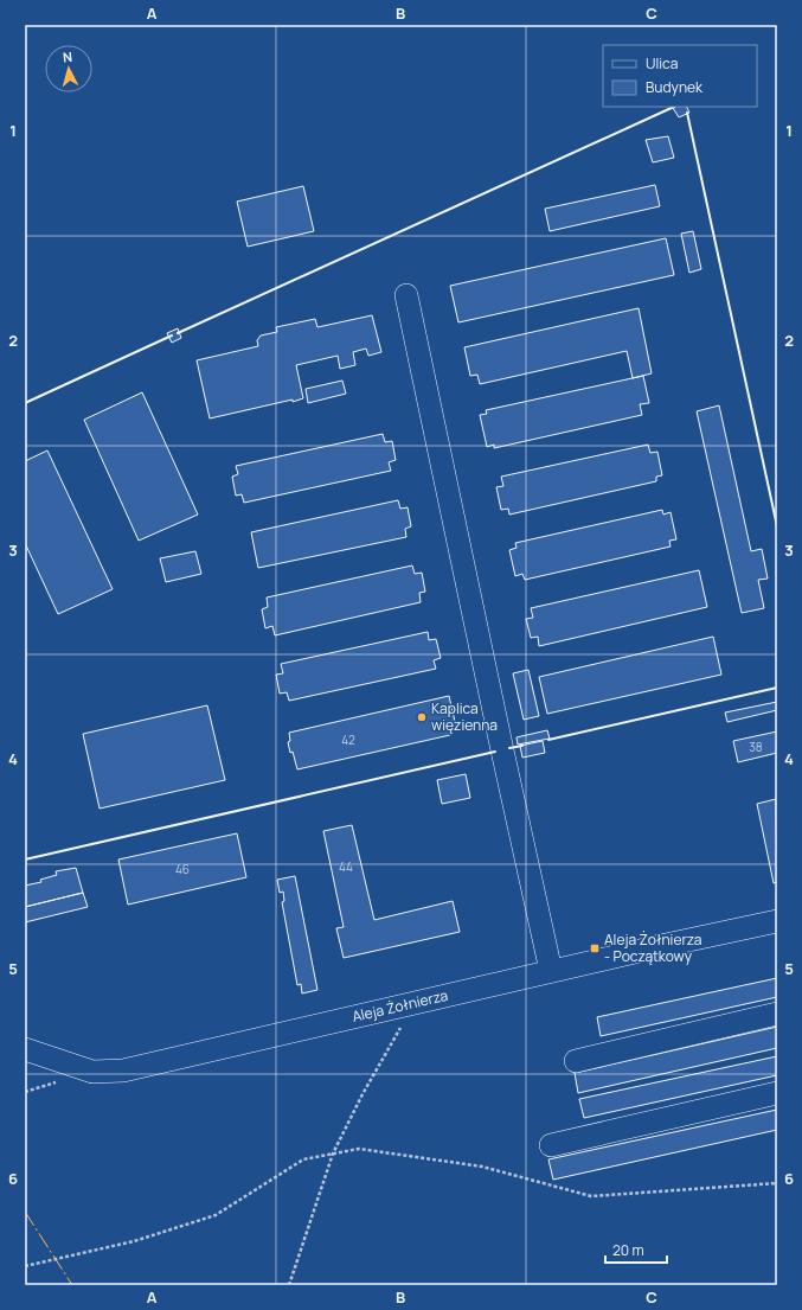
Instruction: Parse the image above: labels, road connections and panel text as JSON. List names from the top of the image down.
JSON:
{
  "streets": {
    "street": ["Aleja Żołnierza"]
  },
  "places": {
    "other": ["Kaplica więzienna"],
    "transit": ["Aleja Żołnierza - Początkowy"]
  },
  "house_numbers": [
    "42",
    "38",
    "44",
    "46"
  ],
  "legend": ["Ulica", "Budynek"],
  "scale_bar": "20 m",
  "north": "top",
  "grid": {
    "columns": ["A", "B", "C"],
    "rows": [
      "1",
      "2",
      "3",
      "4",
      "5",
      "6"
    ]
  }
}
